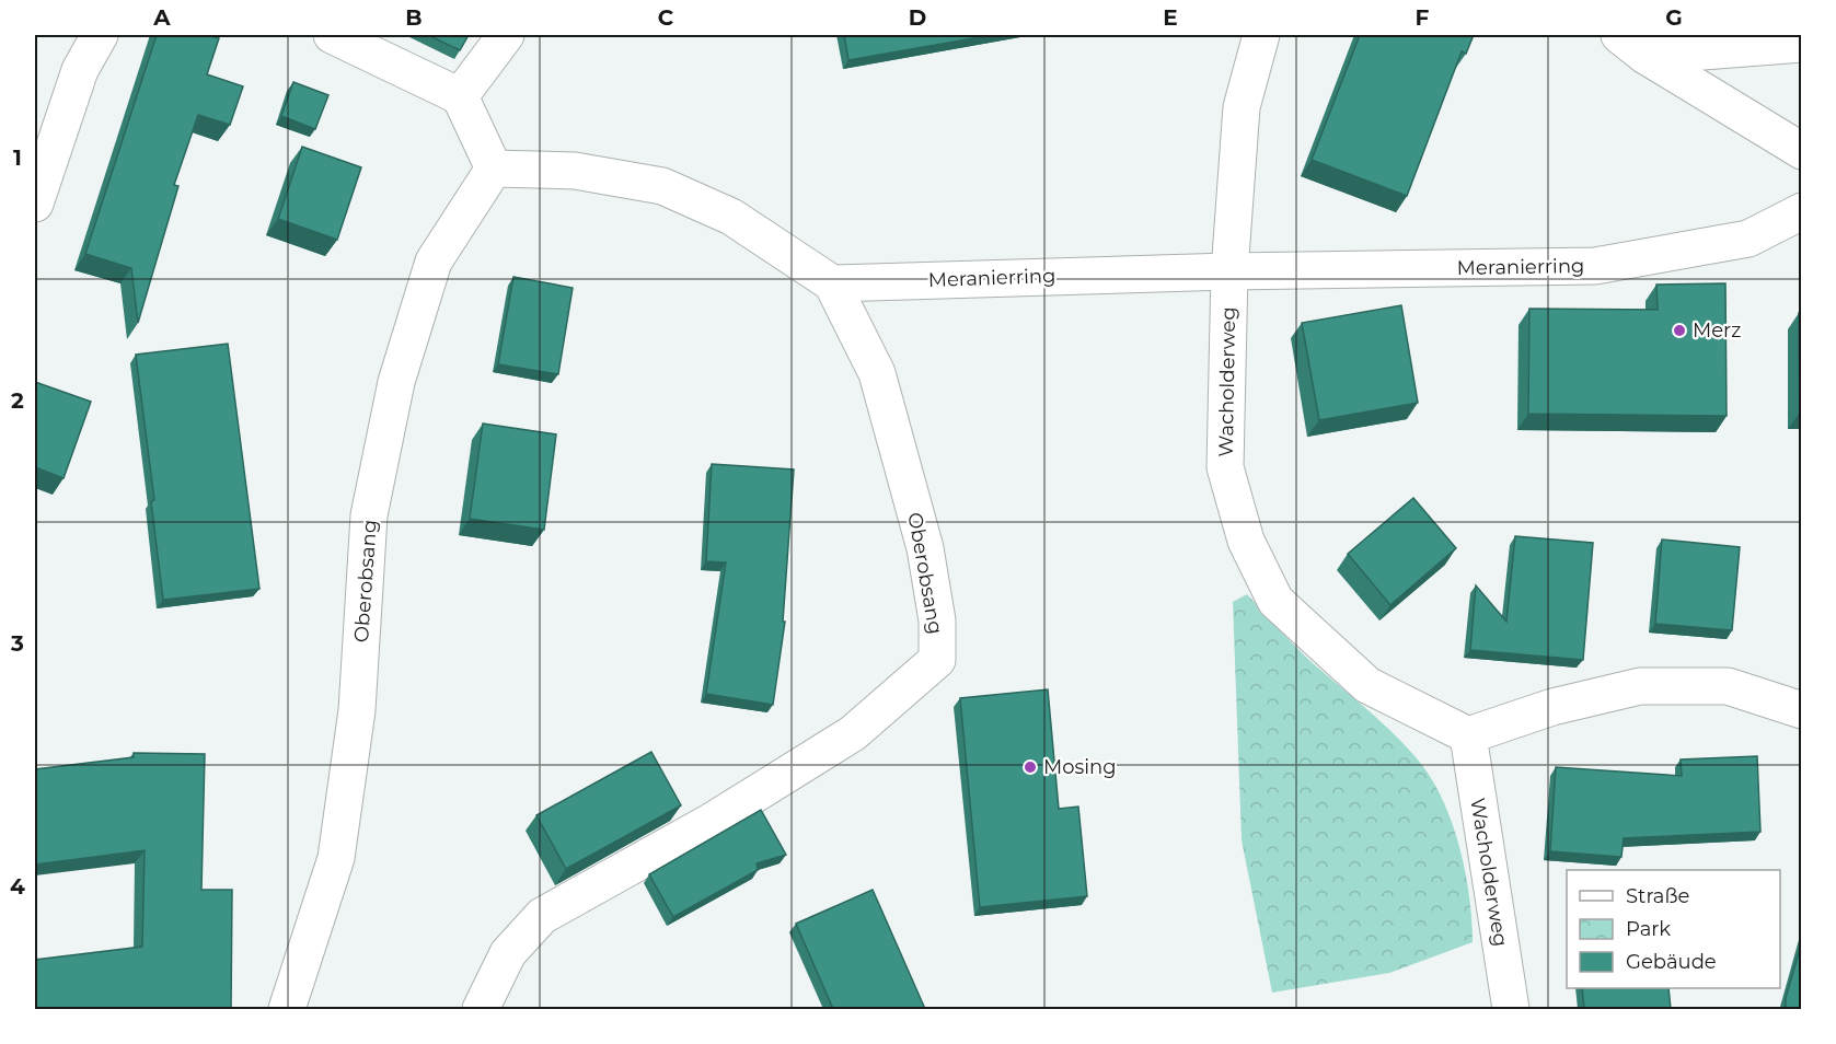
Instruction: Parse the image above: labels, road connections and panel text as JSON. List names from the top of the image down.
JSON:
{
  "streets": {
    "street": ["Meranierring", "Wacholderweg", "Oberobsang"]
  },
  "crossings": [
    ["Meranierring", "Wacholderweg"],
    ["Meranierring", "Oberobsang"]
  ],
  "places": ["Merz", "Mosing"],
  "legend": ["Straße", "Park", "Gebäude"],
  "grid": {
    "columns": [
      "A",
      "B",
      "C",
      "D",
      "E",
      "F",
      "G"
    ],
    "rows": [
      "1",
      "2",
      "3",
      "4"
    ]
  }
}
